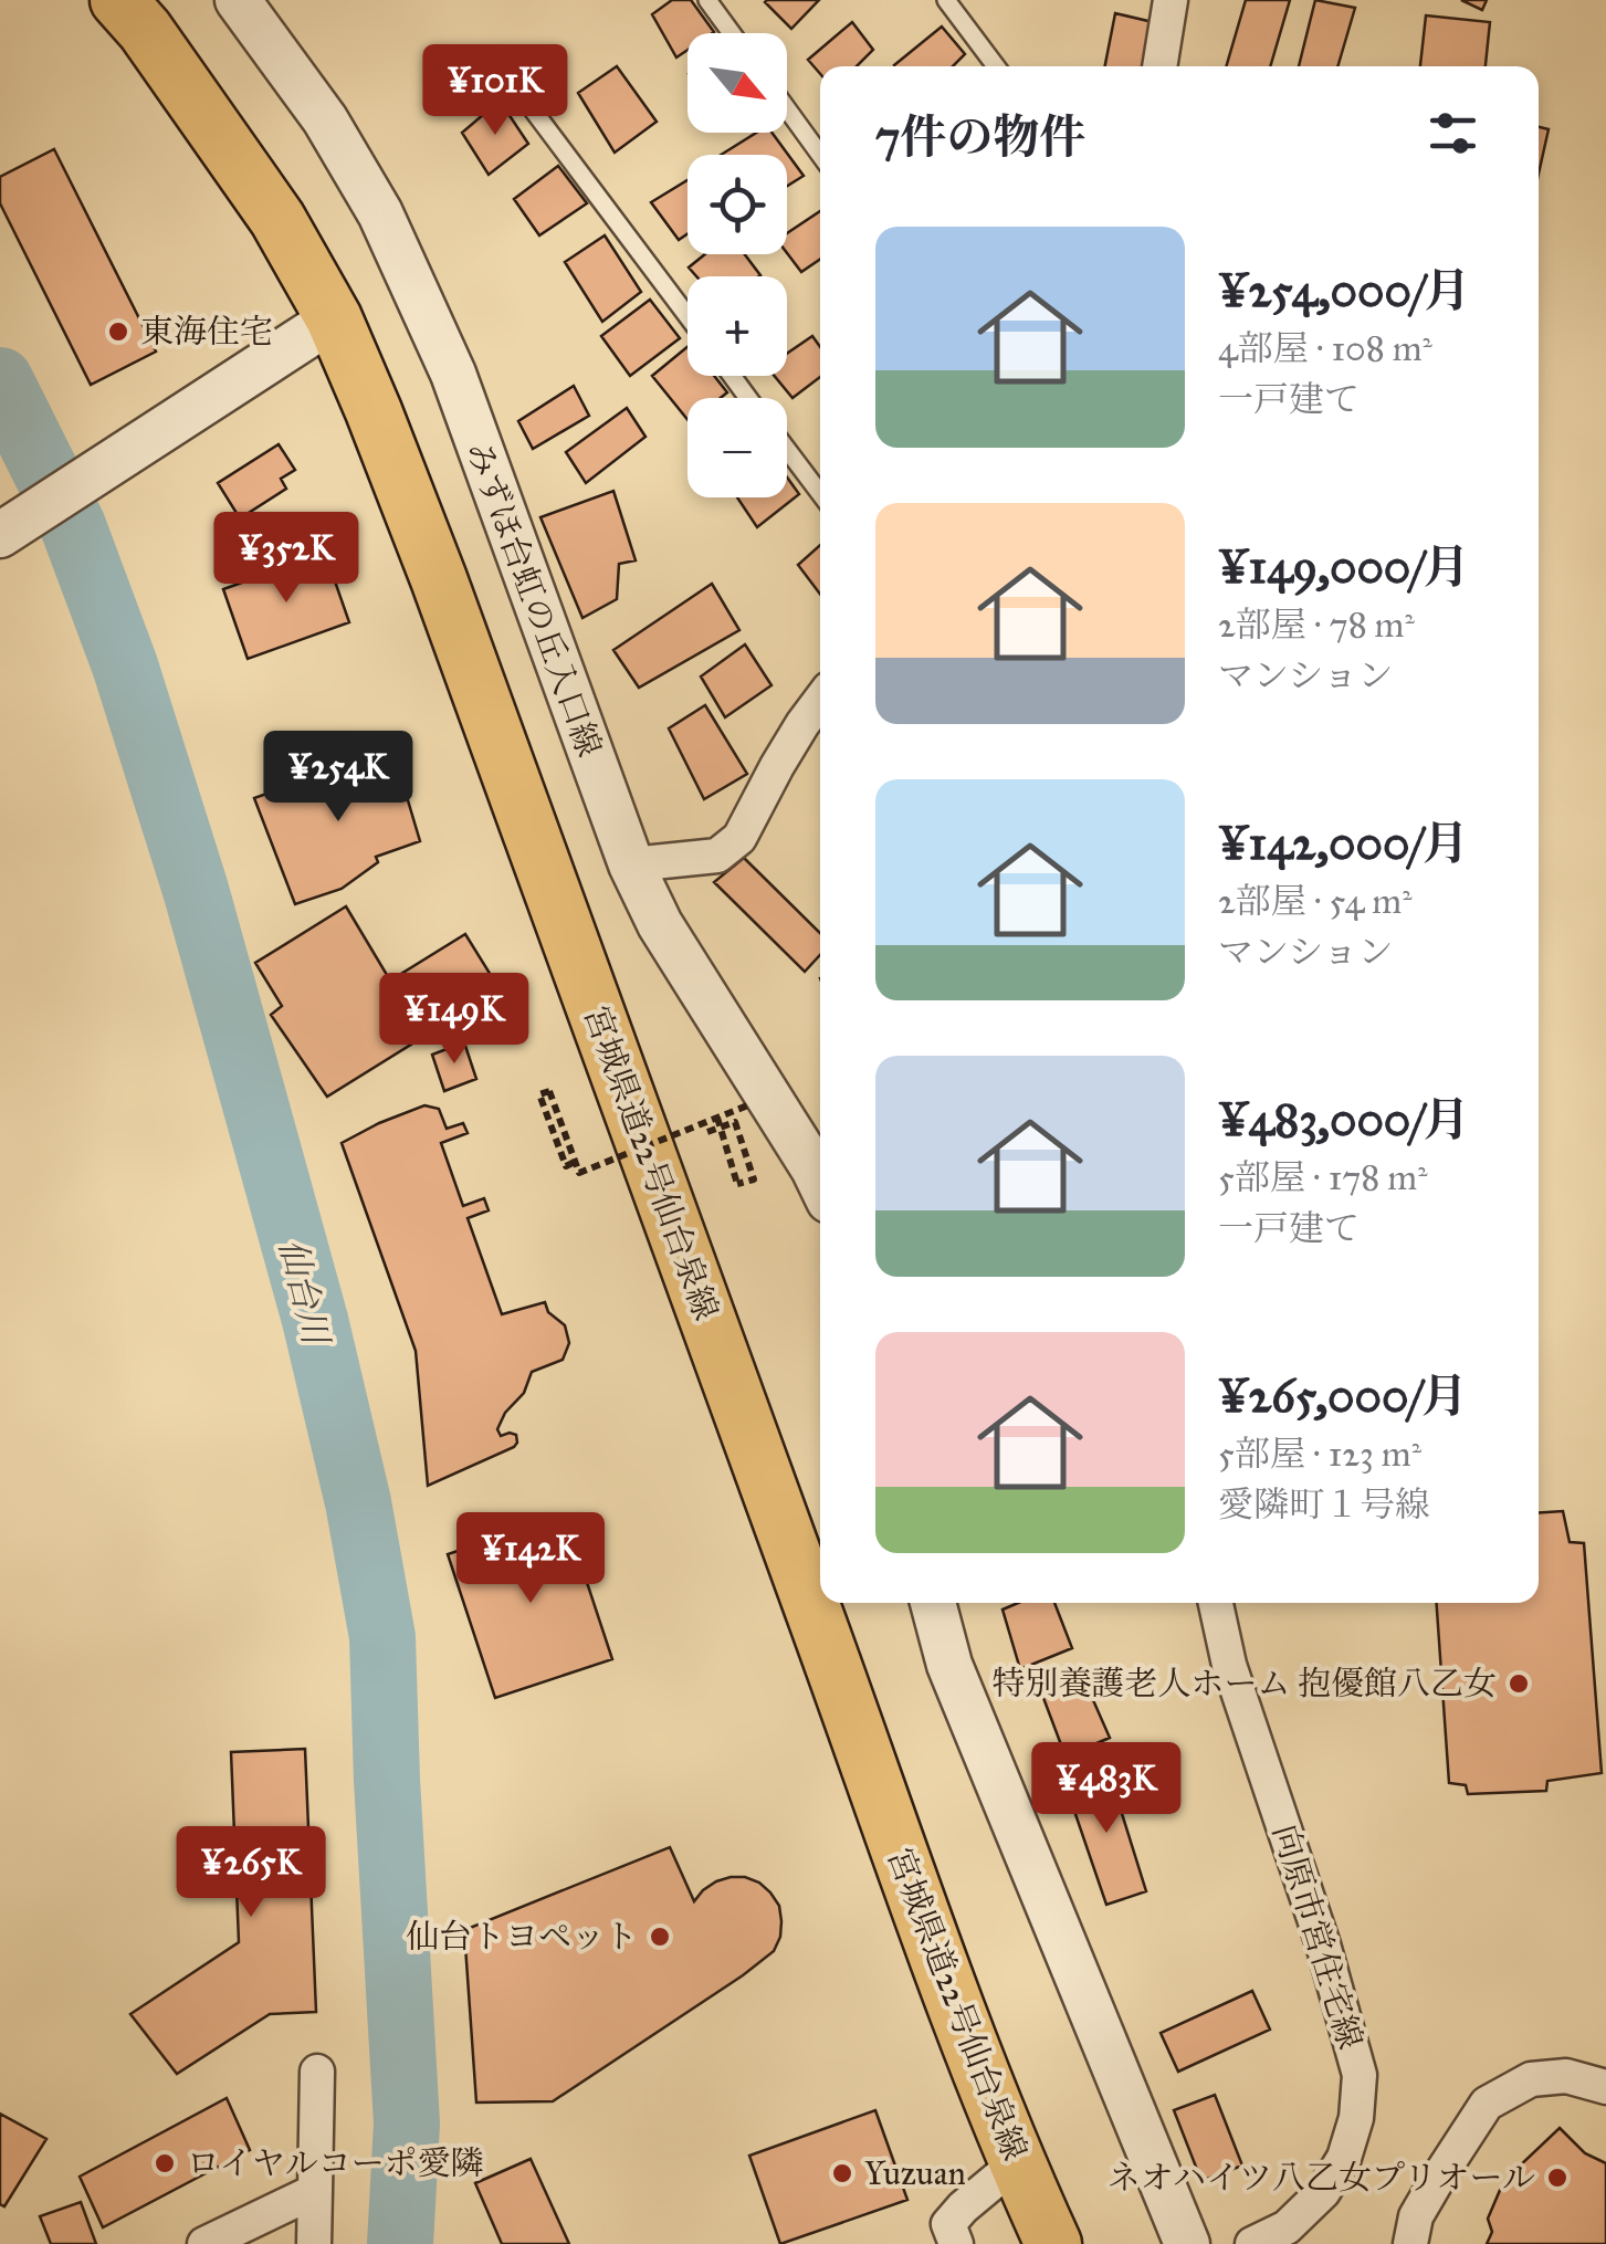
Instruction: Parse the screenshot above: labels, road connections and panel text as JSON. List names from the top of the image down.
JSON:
{
  "streets": {
    "main road": ["宮城県道22号仙台泉線"],
    "street": ["みずほ台虹の丘入口線", "向原市営住宅線"]
  },
  "water": ["仙台川"],
  "places": [
    "東海住宅",
    "特別養護老人ホーム 抱優館八乙女",
    "仙台トヨペット",
    "ロイヤルコーポ愛隣",
    "Yuzuan",
    "ネオハイツ八乙女プリオール"
  ],
  "north": "bottom right",
  "page": {
    "map_buttons": ["+", "−"],
    "price": [
      "¥101K",
      "¥352K",
      "¥254K",
      "¥149K",
      "¥142K",
      "¥483K",
      "¥265K"
    ],
    "heading": "7件の物件",
    "list": [
      {
        "name": "¥254,000/月",
        "note": "4部屋 · 108 m² · 一戸建て"
      },
      {
        "name": "¥149,000/月",
        "note": "2部屋 · 78 m² · マンション"
      },
      {
        "name": "¥142,000/月",
        "note": "2部屋 · 54 m² · マンション"
      },
      {
        "name": "¥483,000/月",
        "note": "5部屋 · 178 m² · 一戸建て"
      },
      {
        "name": "¥265,000/月",
        "note": "5部屋 · 123 m² · 愛隣町１号線"
      }
    ]
  }
}
